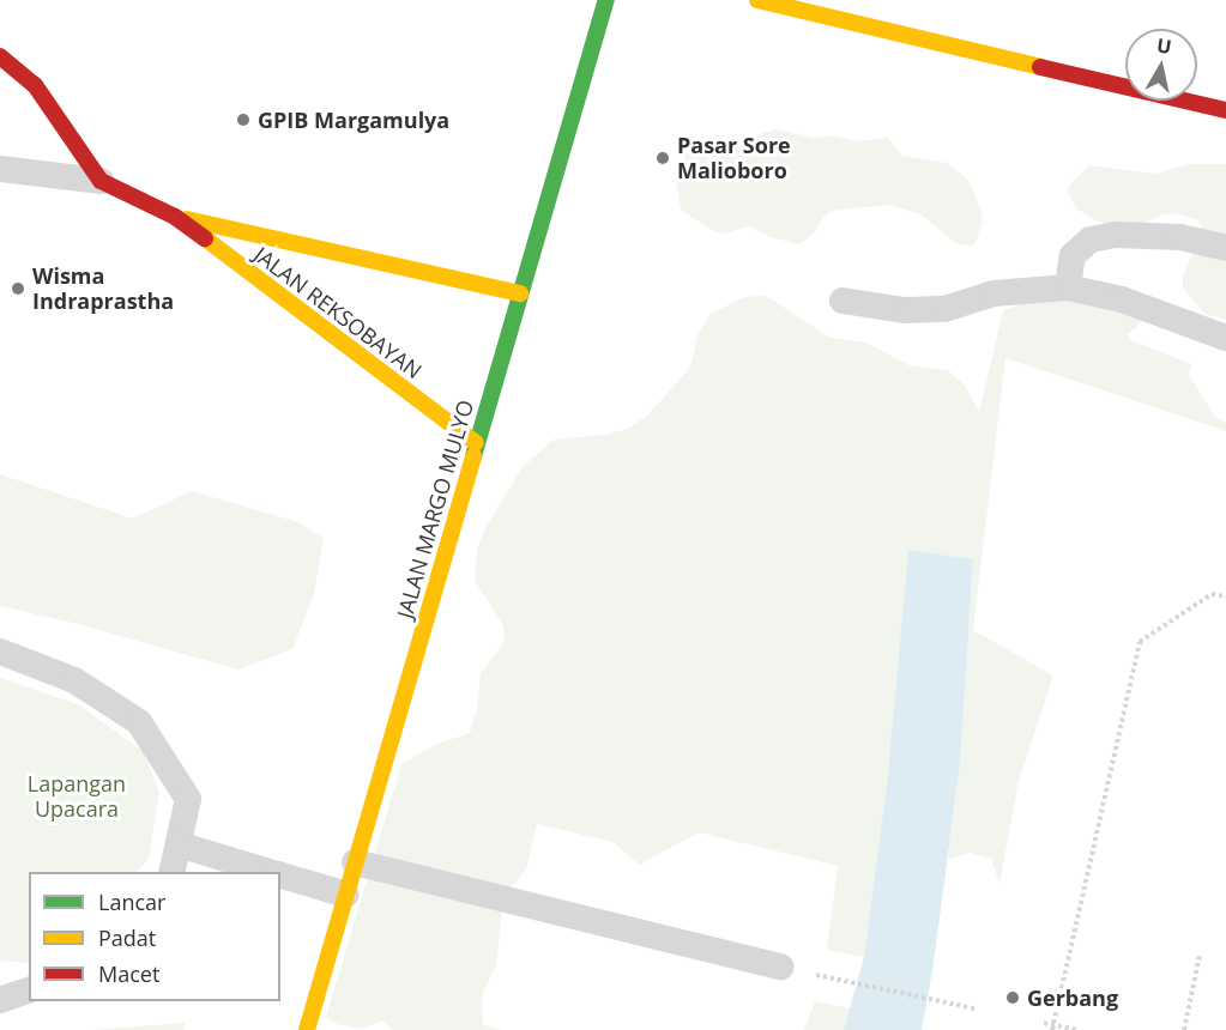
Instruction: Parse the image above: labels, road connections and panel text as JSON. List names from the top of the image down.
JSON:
{
  "streets": {
    "street": ["JALAN REKSOBAYAN", "JALAN MARGO MULYO"]
  },
  "crossings": [
    ["JALAN REKSOBAYAN", "JALAN MARGO MULYO"]
  ],
  "parks": ["Lapangan Upacara"],
  "places": [
    "GPIB Margamulya",
    "Pasar Sore Malioboro",
    "Wisma Indraprastha",
    "Gerbang"
  ],
  "legend": ["Lancar", "Padat", "Macet"],
  "north": "top"
}
